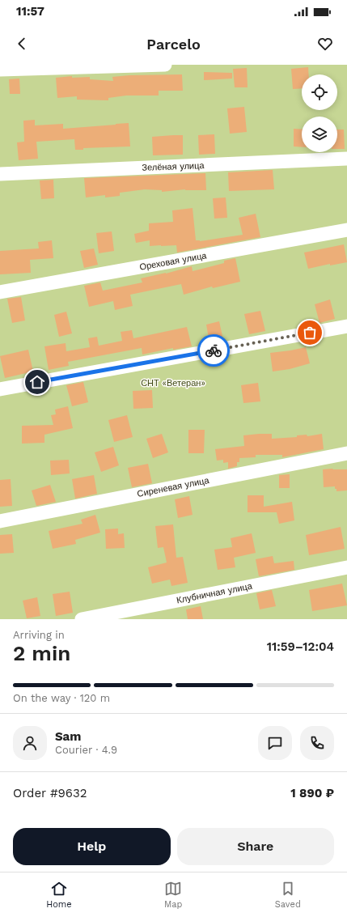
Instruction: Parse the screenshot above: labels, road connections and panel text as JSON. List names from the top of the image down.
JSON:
{
  "streets": {
    "street": [
      "Зелёная улица",
      "Ореховая улица",
      "Сиреневая улица",
      "Клубничная улица"
    ]
  },
  "parks": ["СНТ «Ветеран»"],
  "page": {
    "status": "11:57",
    "header": "Parcelo",
    "heading": ["2 min", "Arriving in", "11:59–12:04"],
    "panel": [
      "Sam",
      "Courier · 4.9",
      "Order #9632",
      "1 890 ₽"
    ],
    "bar": "On the way · 120 m",
    "buttons": ["Help", "Share"],
    "tabs": ["Home", "Map", "Saved"]
  }
}
